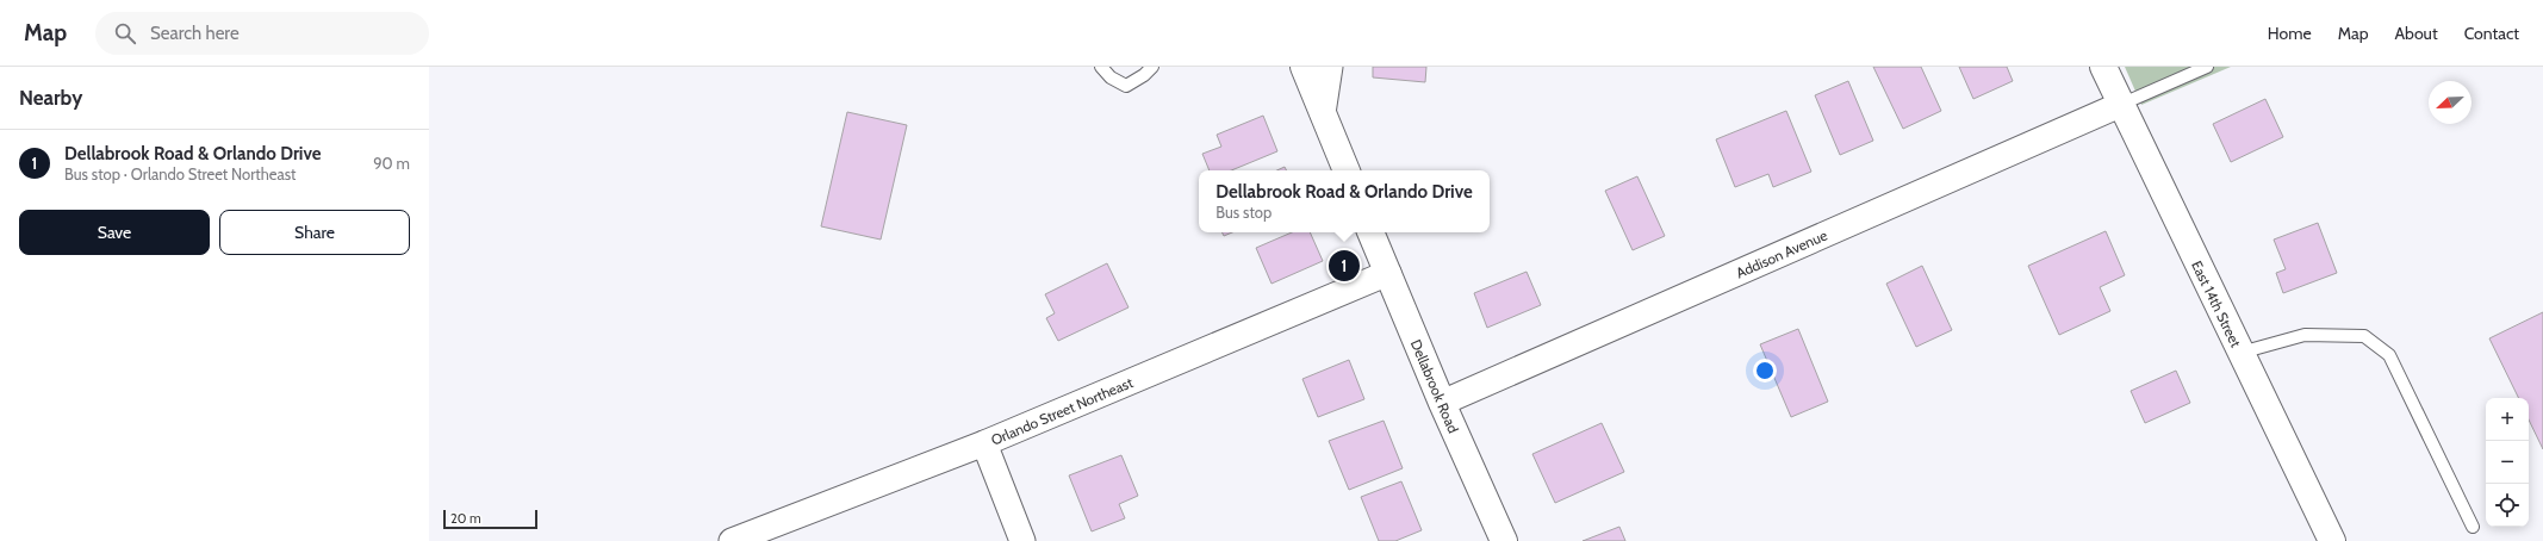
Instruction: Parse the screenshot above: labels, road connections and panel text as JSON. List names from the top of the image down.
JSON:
{
  "streets": {
    "main road": ["East 14th Street", "Dellabrook Road"],
    "street": ["Addison Avenue", "Orlando Street Northeast"]
  },
  "crossings": [
    ["Addison Avenue", "East 14th Street"],
    ["Addison Avenue", "Dellabrook Road"],
    ["Dellabrook Road", "Orlando Street Northeast"]
  ],
  "scale_bar": "20 m",
  "north": "bottom left",
  "page": {
    "header": "Map",
    "search": "Search here",
    "nav": [
      "Home",
      "Map",
      "About",
      "Contact"
    ],
    "heading": "Nearby",
    "list": [
      {
        "mark": "1",
        "name": "Dellabrook Road & Orlando Drive",
        "note": "Bus stop · Orlando Street Northeast",
        "value": "90 m"
      }
    ],
    "popup": ["Dellabrook Road & Orlando Drive", "Bus stop"],
    "buttons": ["Save", "Share"],
    "pins": "1",
    "map_buttons": ["+", "−"],
    "scale": "20 m"
  }
}
